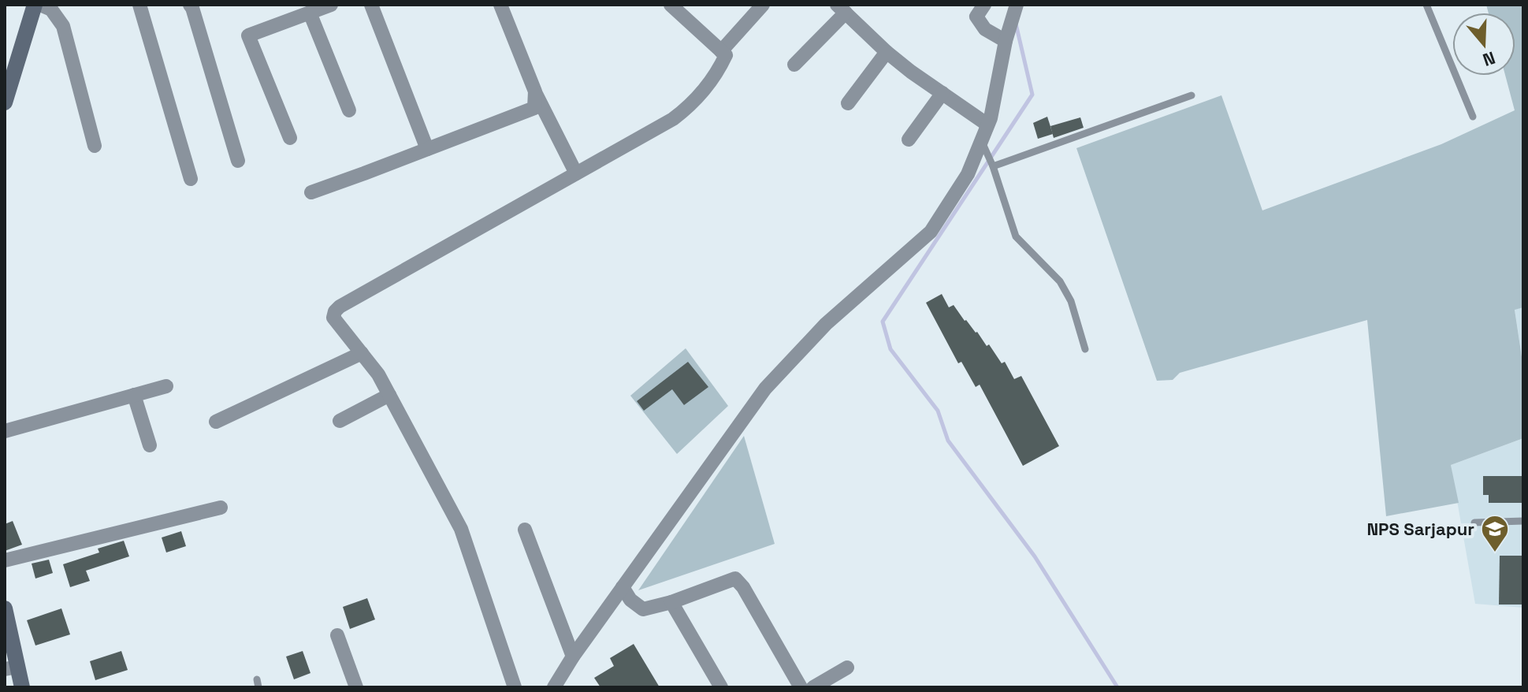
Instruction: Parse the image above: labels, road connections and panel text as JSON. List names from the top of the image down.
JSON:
{
  "places": {
    "school or university": ["NPS Sarjapur"]
  },
  "north": "bottom"
}
